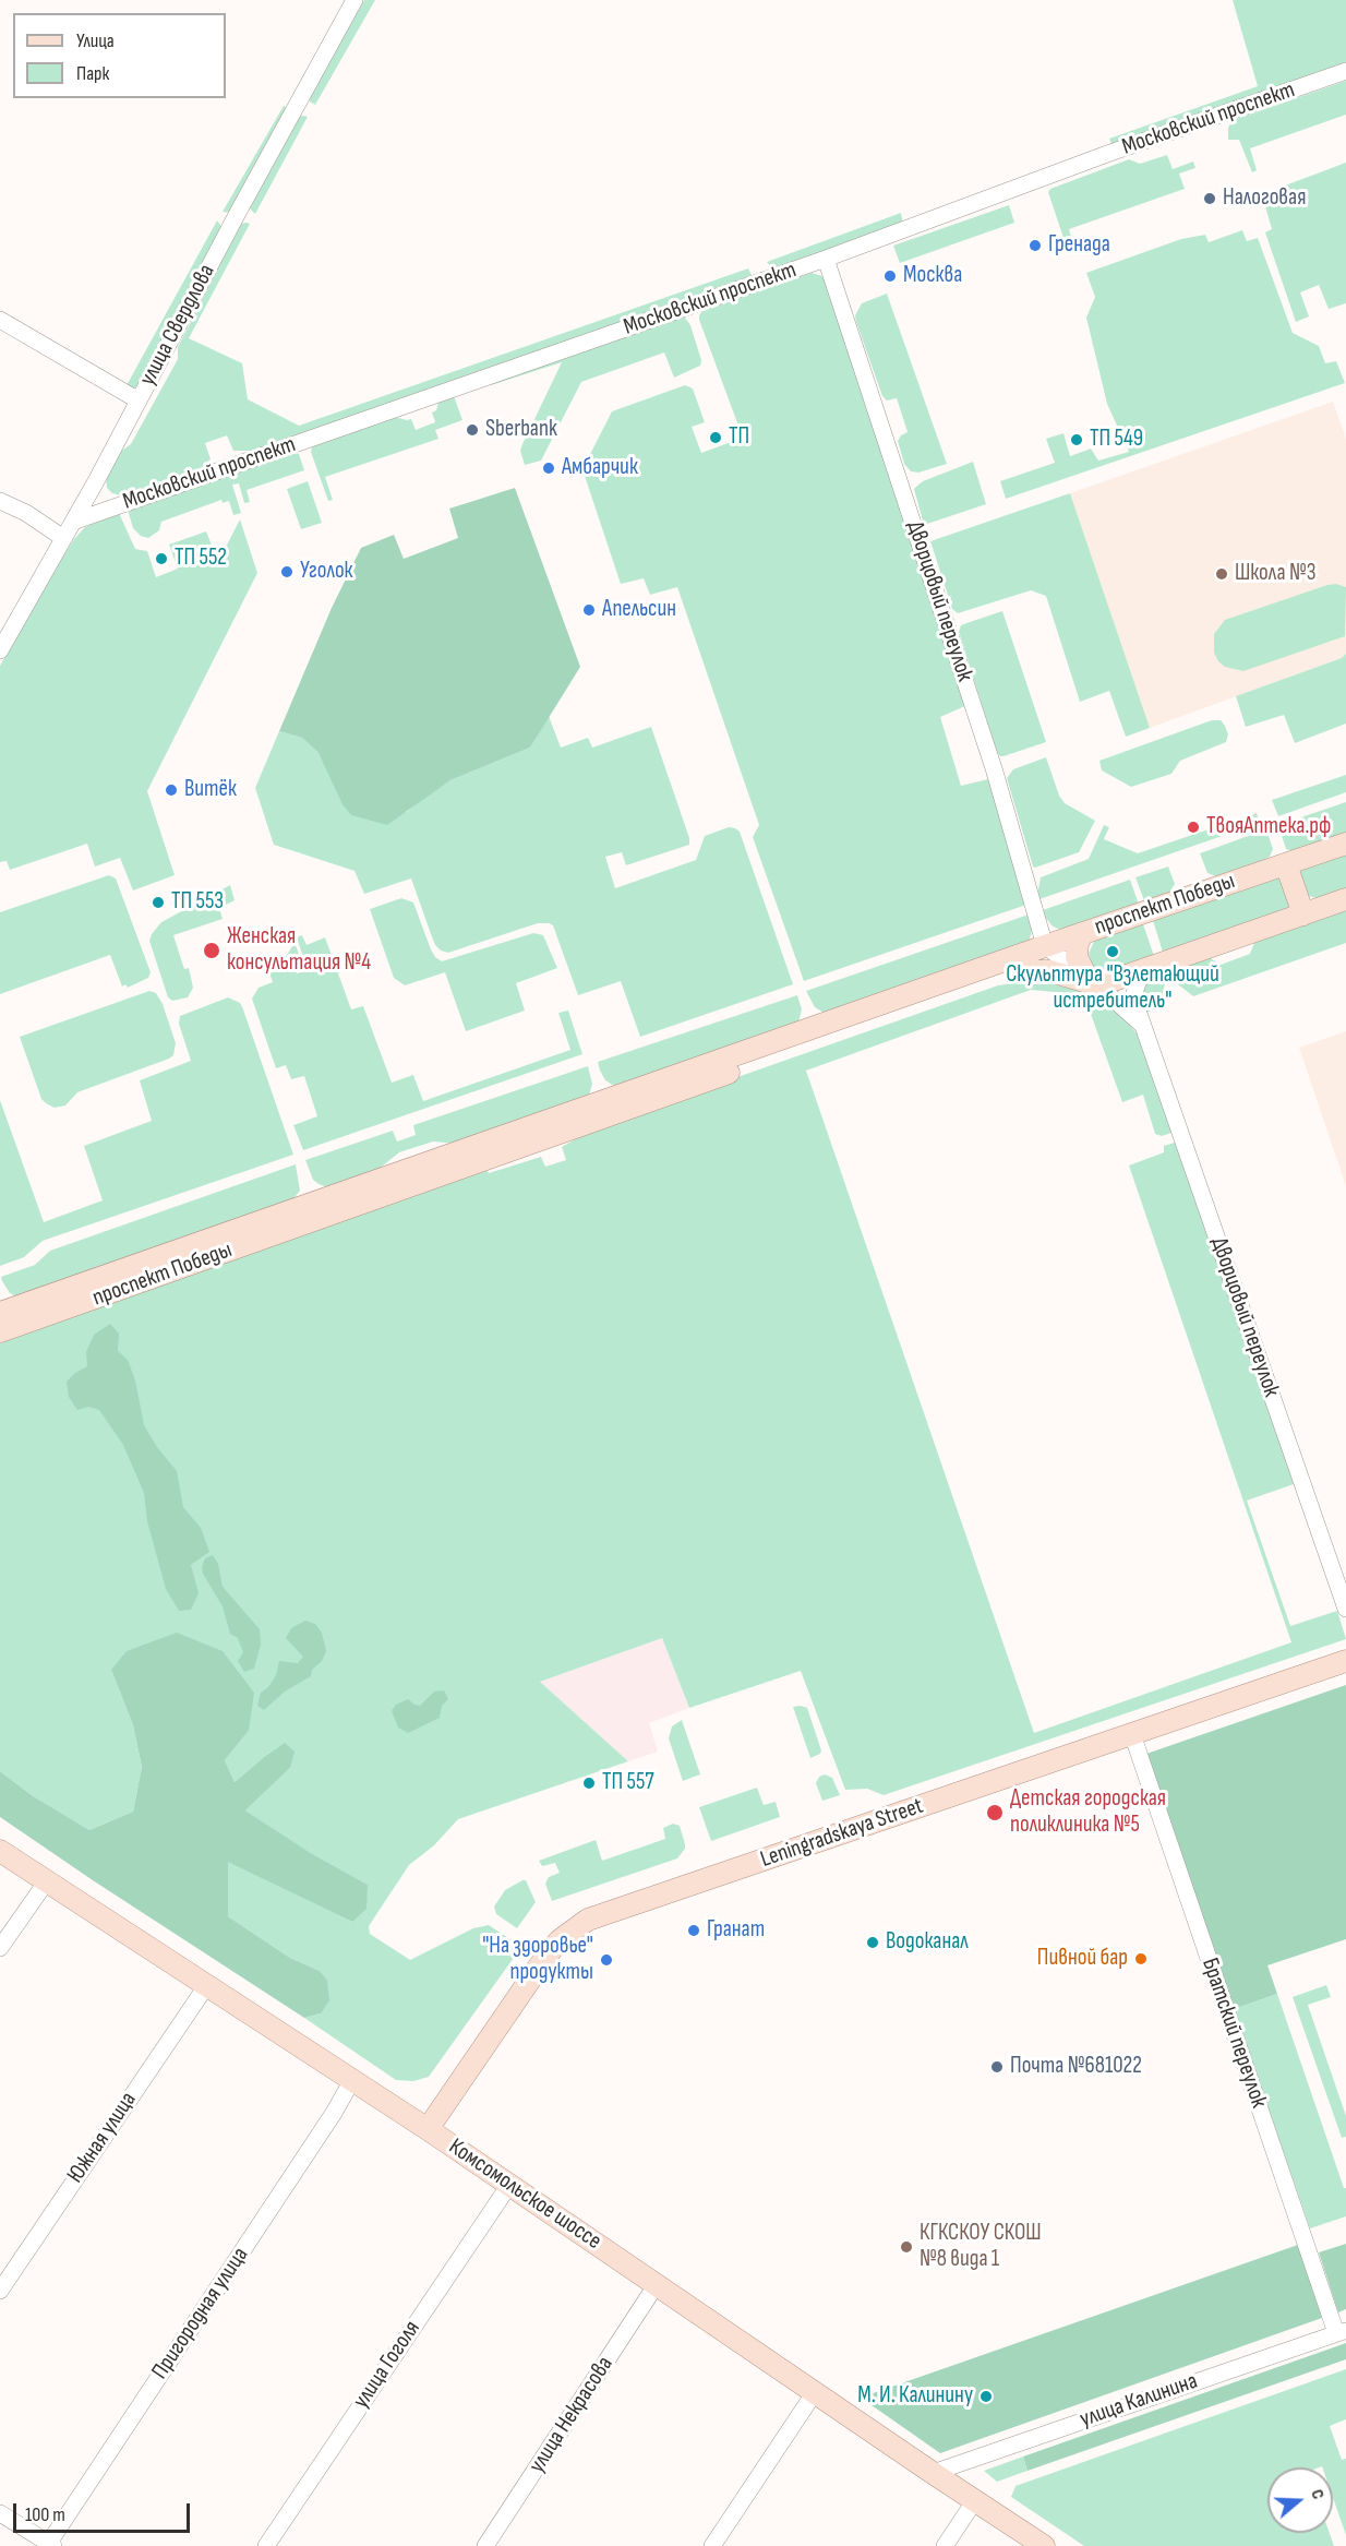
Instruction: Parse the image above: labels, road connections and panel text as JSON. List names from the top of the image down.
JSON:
{
  "streets": {
    "main road": ["проспект Победы", "Leningradskaya Street", "Комсомольское шоссе"],
    "street": [
      "Московский проспект",
      "улица Свердлова",
      "Дворцовый переулок",
      "Братский переулок",
      "Южная улица",
      "Пригородная улица",
      "улица Гоголя",
      "улица Калинина",
      "улица Некрасова"
    ]
  },
  "crossings": [
    ["Московский проспект", "улица Свердлова"],
    ["Московский проспект", "Дворцовый переулок"],
    ["Дворцовый переулок", "проспект Победы"],
    ["Leningradskaya Street", "Братский переулок"],
    ["Leningradskaya Street", "Комсомольское шоссе"],
    ["Братский переулок", "улица Калинина"],
    ["Южная улица", "Комсомольское шоссе"],
    ["Комсомольское шоссе", "Пригородная улица"],
    ["Комсомольское шоссе", "улица Гоголя"],
    ["Комсомольское шоссе", "улица Калинина"],
    ["Комсомольское шоссе", "улица Некрасова"]
  ],
  "places": [
    "Налоговая",
    "Гренада",
    "Москва",
    "Sberbank",
    "ТП",
    "ТП 549",
    "Амбарчик",
    "ТП 552",
    "Уголок",
    "Школа №3",
    "Апельсин",
    "Витёк",
    "ТвояАптека.рф",
    "ТП 553",
    "Женская консультация №4",
    "Скульптура \"Взлетающий истребитель\"",
    "ТП 557",
    "Детская городская поликлиника №5",
    "Гранат",
    "Водоканал",
    "Пивной бар",
    "\"На здоровье\" продукты",
    "Почта №681022",
    "КГКСКОУ СКОШ №8 вида 1",
    "М. И. Калинину"
  ],
  "legend": ["Улица", "Парк"],
  "scale_bar": "100 m",
  "north": "right"
}
